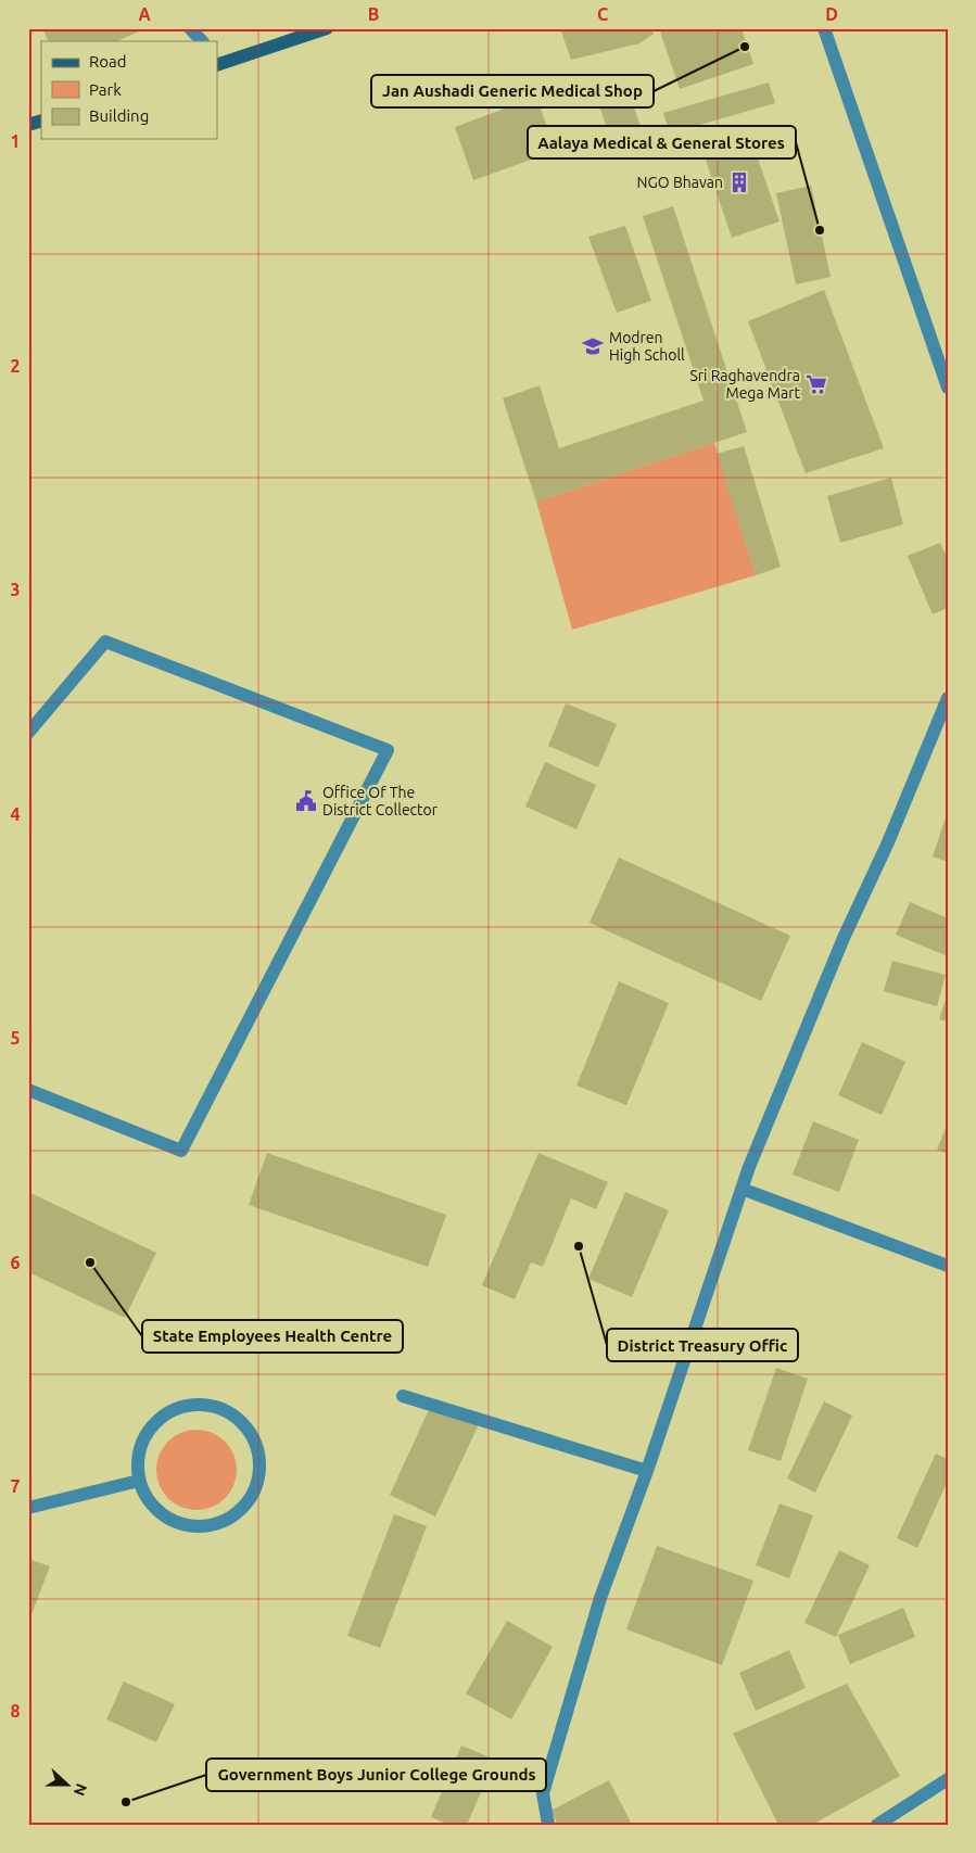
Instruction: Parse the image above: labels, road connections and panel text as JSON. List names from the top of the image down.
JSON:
{
  "places": {
    "other": [
      "Jan Aushadi Generic Medical Shop",
      "Aalaya Medical & General Stores",
      "District Treasury Offic",
      "State Employees Health Centre",
      "Government Boys Junior College Grounds"
    ],
    "building": ["NGO Bhavan"],
    "school or university": ["Modren High Scholl"],
    "supermarket": ["Sri Raghavendra Mega Mart"],
    "public building": ["Office Of The District Collector"]
  },
  "legend": ["Road", "Park", "Building"],
  "north": "right",
  "grid": {
    "columns": [
      "A",
      "B",
      "C",
      "D"
    ],
    "rows": [
      "1",
      "2",
      "3",
      "4",
      "5",
      "6",
      "7",
      "8"
    ]
  }
}
